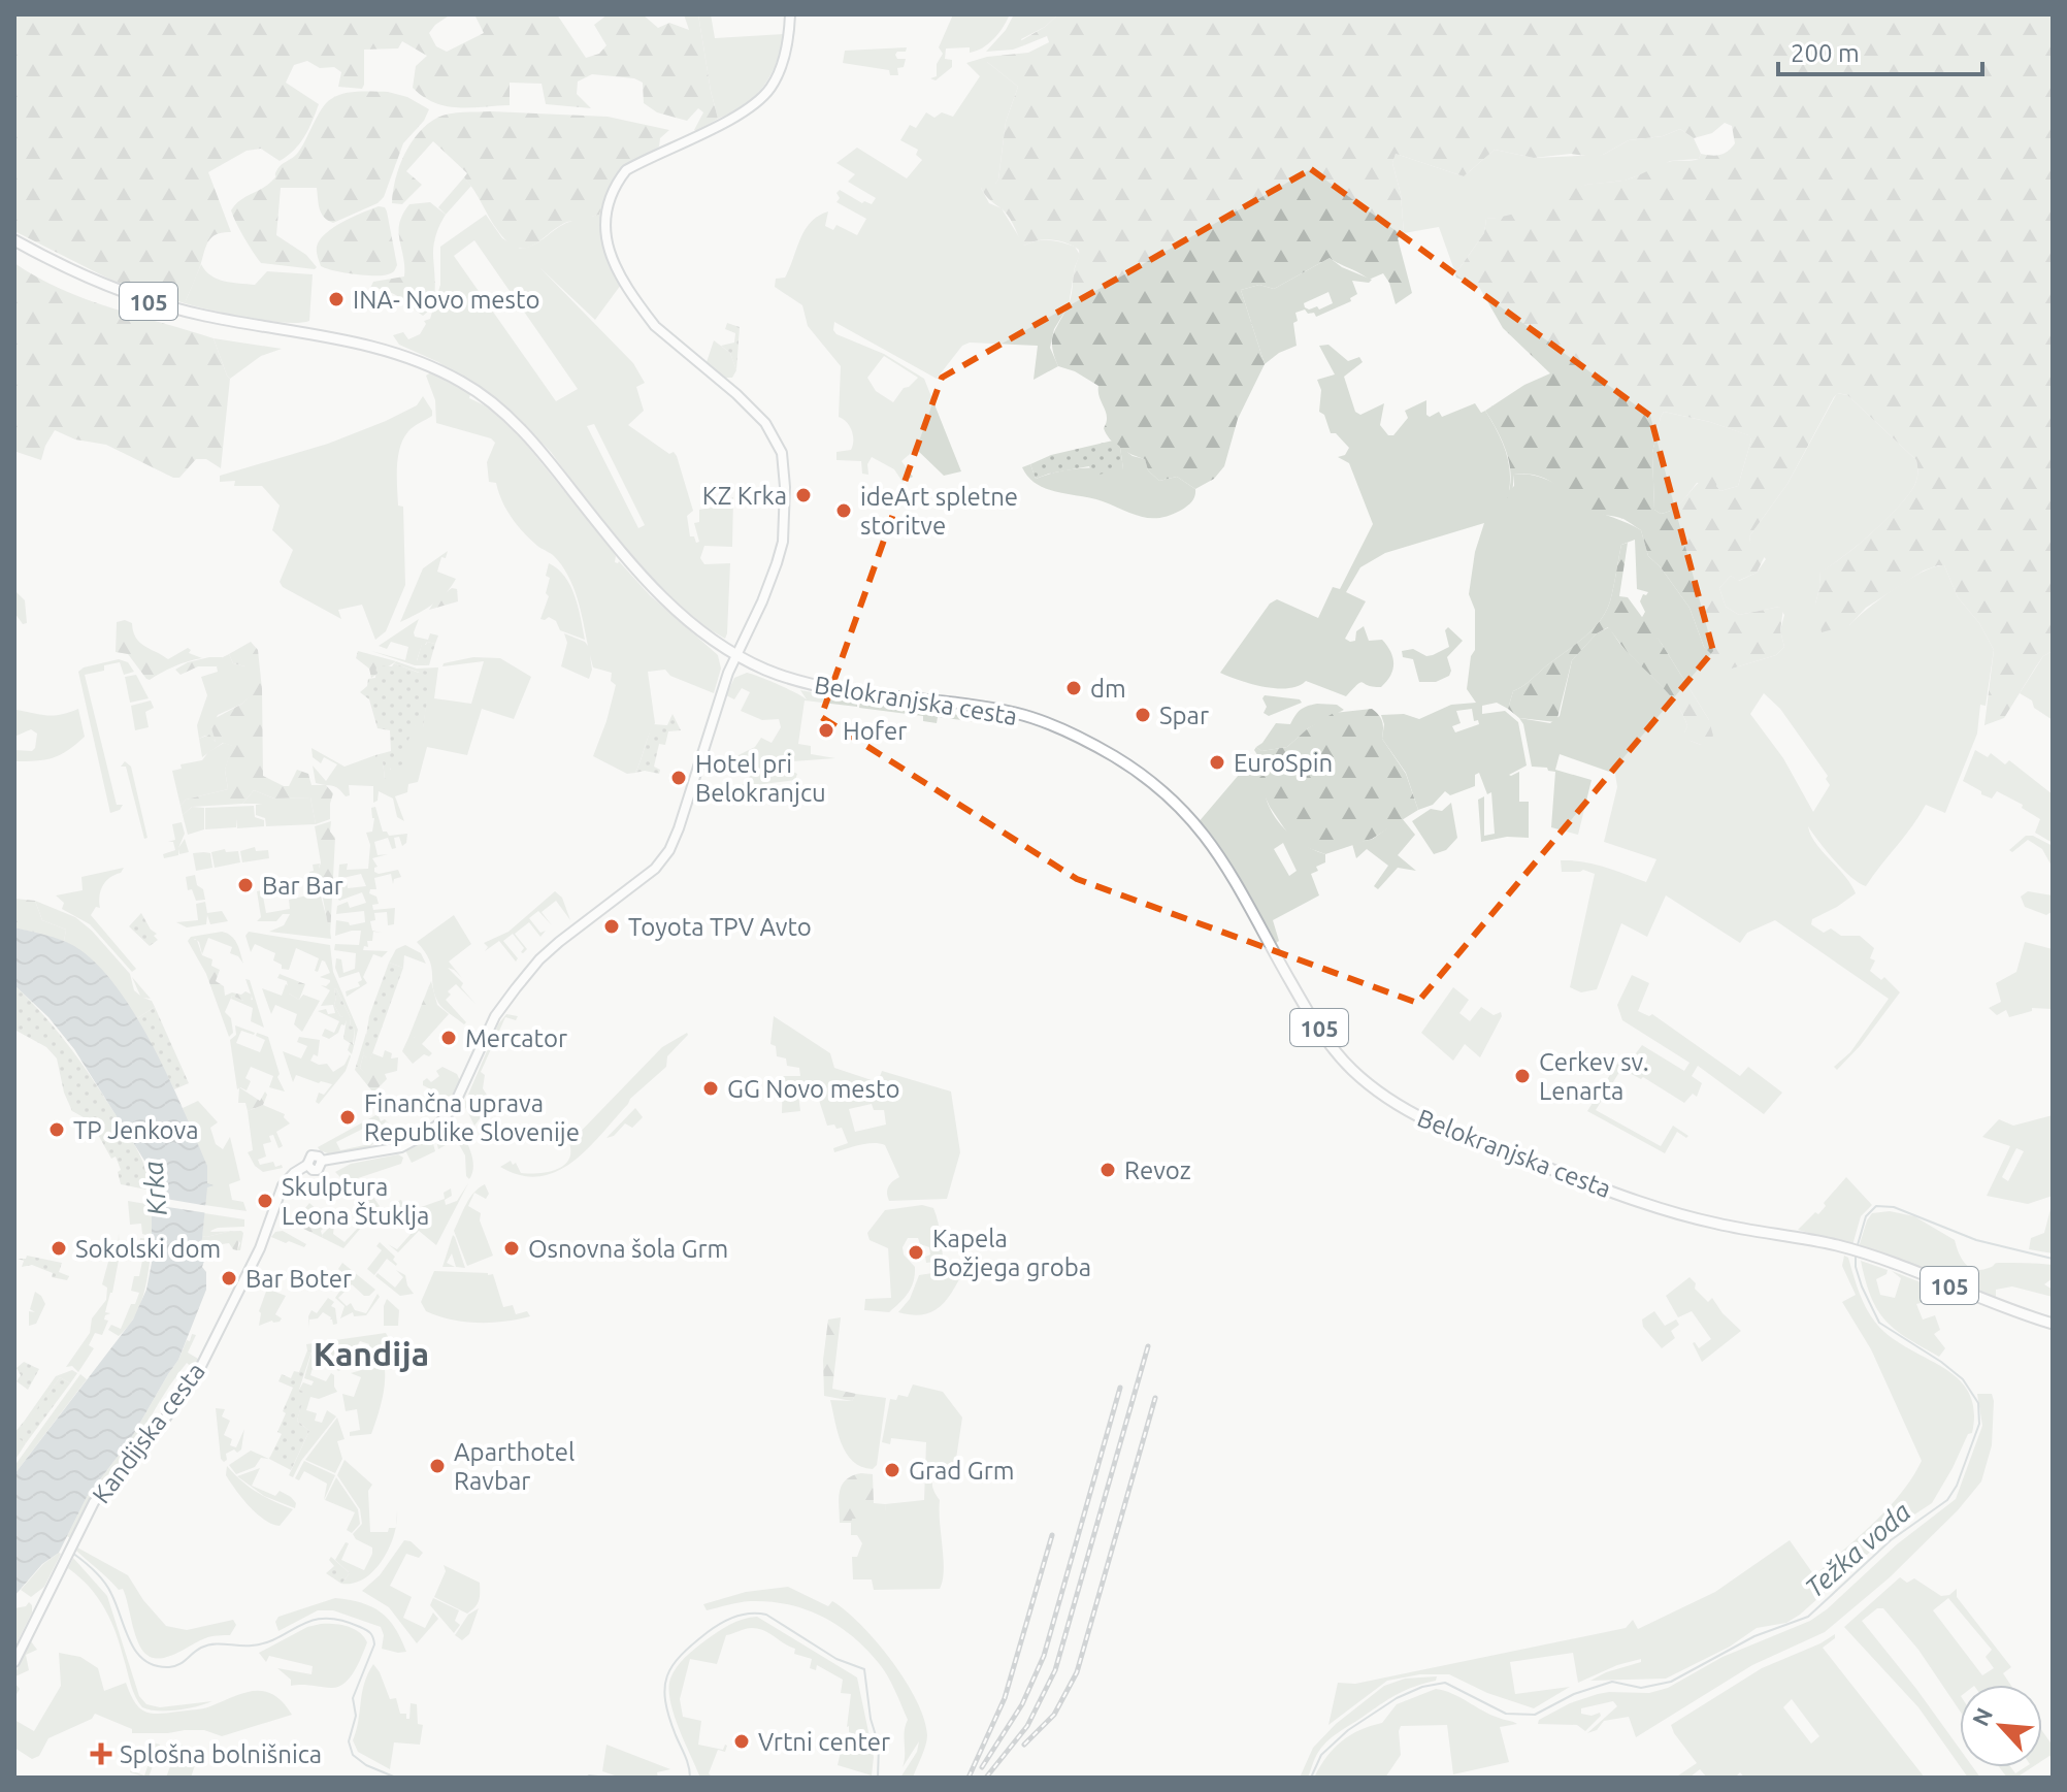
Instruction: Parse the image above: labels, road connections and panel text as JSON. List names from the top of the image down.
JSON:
{
  "streets": {
    "main road": ["105", "Belokranjska cesta", "Kandijska cesta"]
  },
  "crossings": [
    ["105", "Belokranjska cesta"],
    ["105", "Kandijska cesta"],
    ["Belokranjska cesta", "Kandijska cesta"]
  ],
  "districts": ["Kandija"],
  "water": ["Krka", "Težka voda"],
  "places": {
    "other": [
      "INA- Novo mesto",
      "KZ Krka",
      "ideArt spletne storitve",
      "dm",
      "Spar",
      "Hofer",
      "EuroSpin",
      "Hotel pri Belokranjcu",
      "Bar Bar",
      "Toyota TPV Avto",
      "Mercator",
      "Cerkev sv. Lenarta",
      "GG Novo mesto",
      "Finančna uprava Republike Slovenije",
      "TP Jenkova",
      "Revoz",
      "Skulptura Leona Štuklja",
      "Sokolski dom",
      "Osnovna šola Grm",
      "Kapela Božjega groba",
      "Bar Boter",
      "Aparthotel Ravbar",
      "Grad Grm",
      "Vrtni center"
    ],
    "health": ["Splošna bolnišnica"]
  },
  "scale_bar": "200 m",
  "north": "top left"
}
